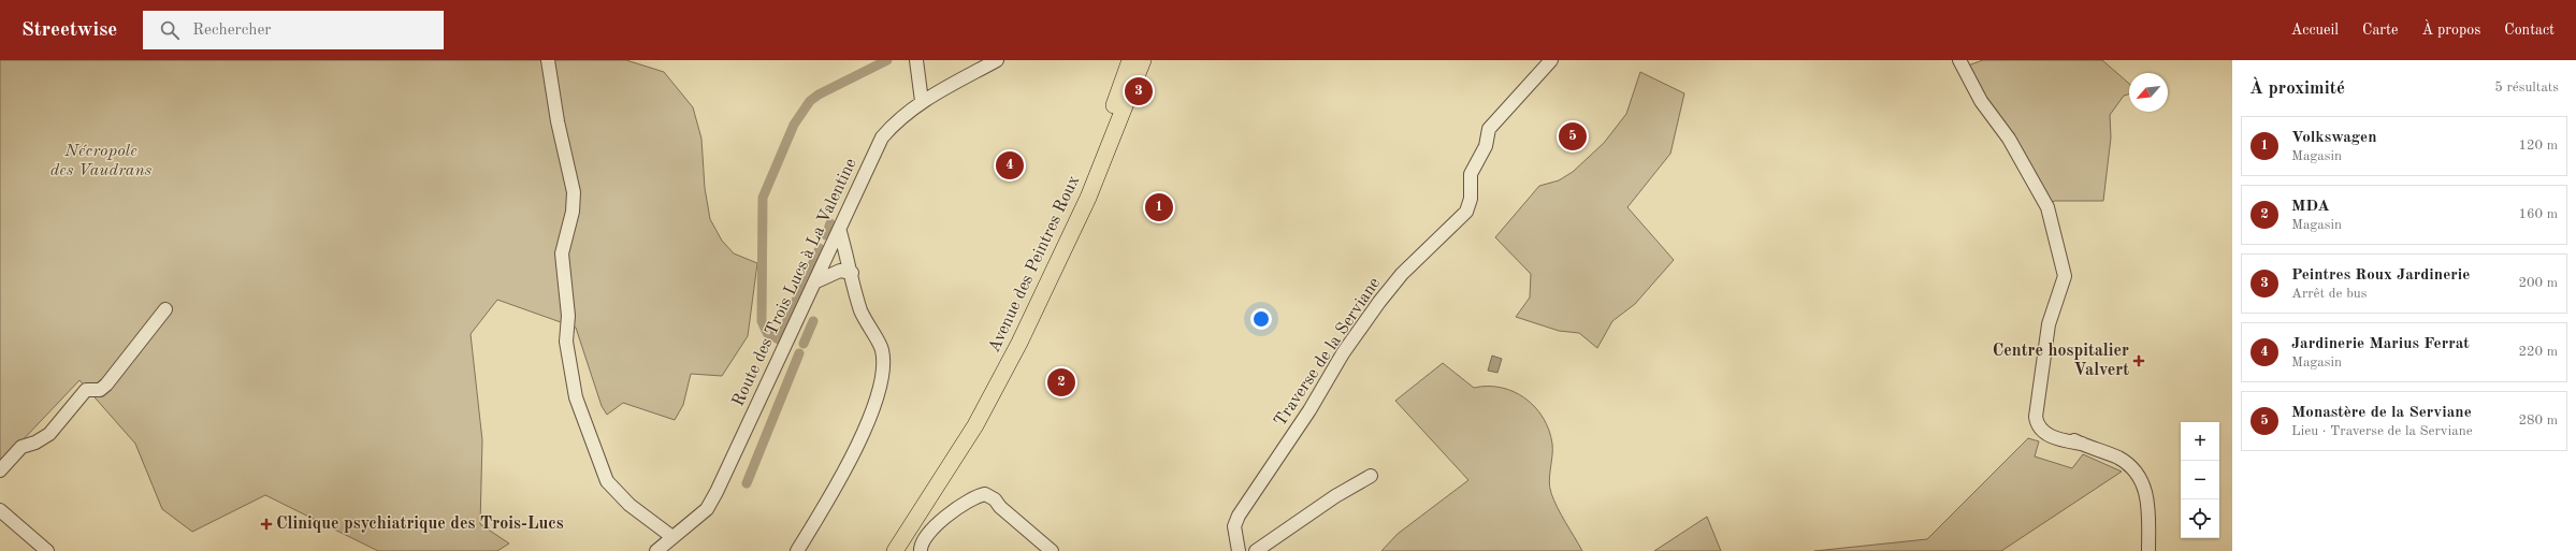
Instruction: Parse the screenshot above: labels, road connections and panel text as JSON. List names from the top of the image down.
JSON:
{
  "streets": {
    "main road": ["Avenue des Peintres Roux"],
    "street": ["Route des Trois Lucs à La Valentine", "Traverse de la Serviane"]
  },
  "parks": ["Nécropole des Vaudrans"],
  "places": {
    "health": ["Centre hospitalier Valvert", "Clinique psychiatrique des Trois-Lucs"]
  },
  "north": "bottom left",
  "page": {
    "header": "Streetwise",
    "search": "Rechercher",
    "nav": [
      "Accueil",
      "Carte",
      "À propos",
      "Contact"
    ],
    "heading": ["À proximité", "5 résultats"],
    "pins": [
      "3",
      "5",
      "4",
      "1",
      "2"
    ],
    "list": [
      {
        "mark": "1",
        "name": "Volkswagen",
        "note": "Magasin",
        "value": "120 m"
      },
      {
        "mark": "2",
        "name": "MDA",
        "note": "Magasin",
        "value": "160 m"
      },
      {
        "mark": "3",
        "name": "Peintres Roux Jardinerie",
        "note": "Arrêt de bus",
        "value": "200 m"
      },
      {
        "mark": "4",
        "name": "Jardinerie Marius Ferrat",
        "note": "Magasin",
        "value": "220 m"
      },
      {
        "mark": "5",
        "name": "Monastère de la Serviane",
        "note": "Lieu · Traverse de la Serviane",
        "value": "280 m"
      }
    ],
    "map_buttons": ["+", "−"]
  }
}
